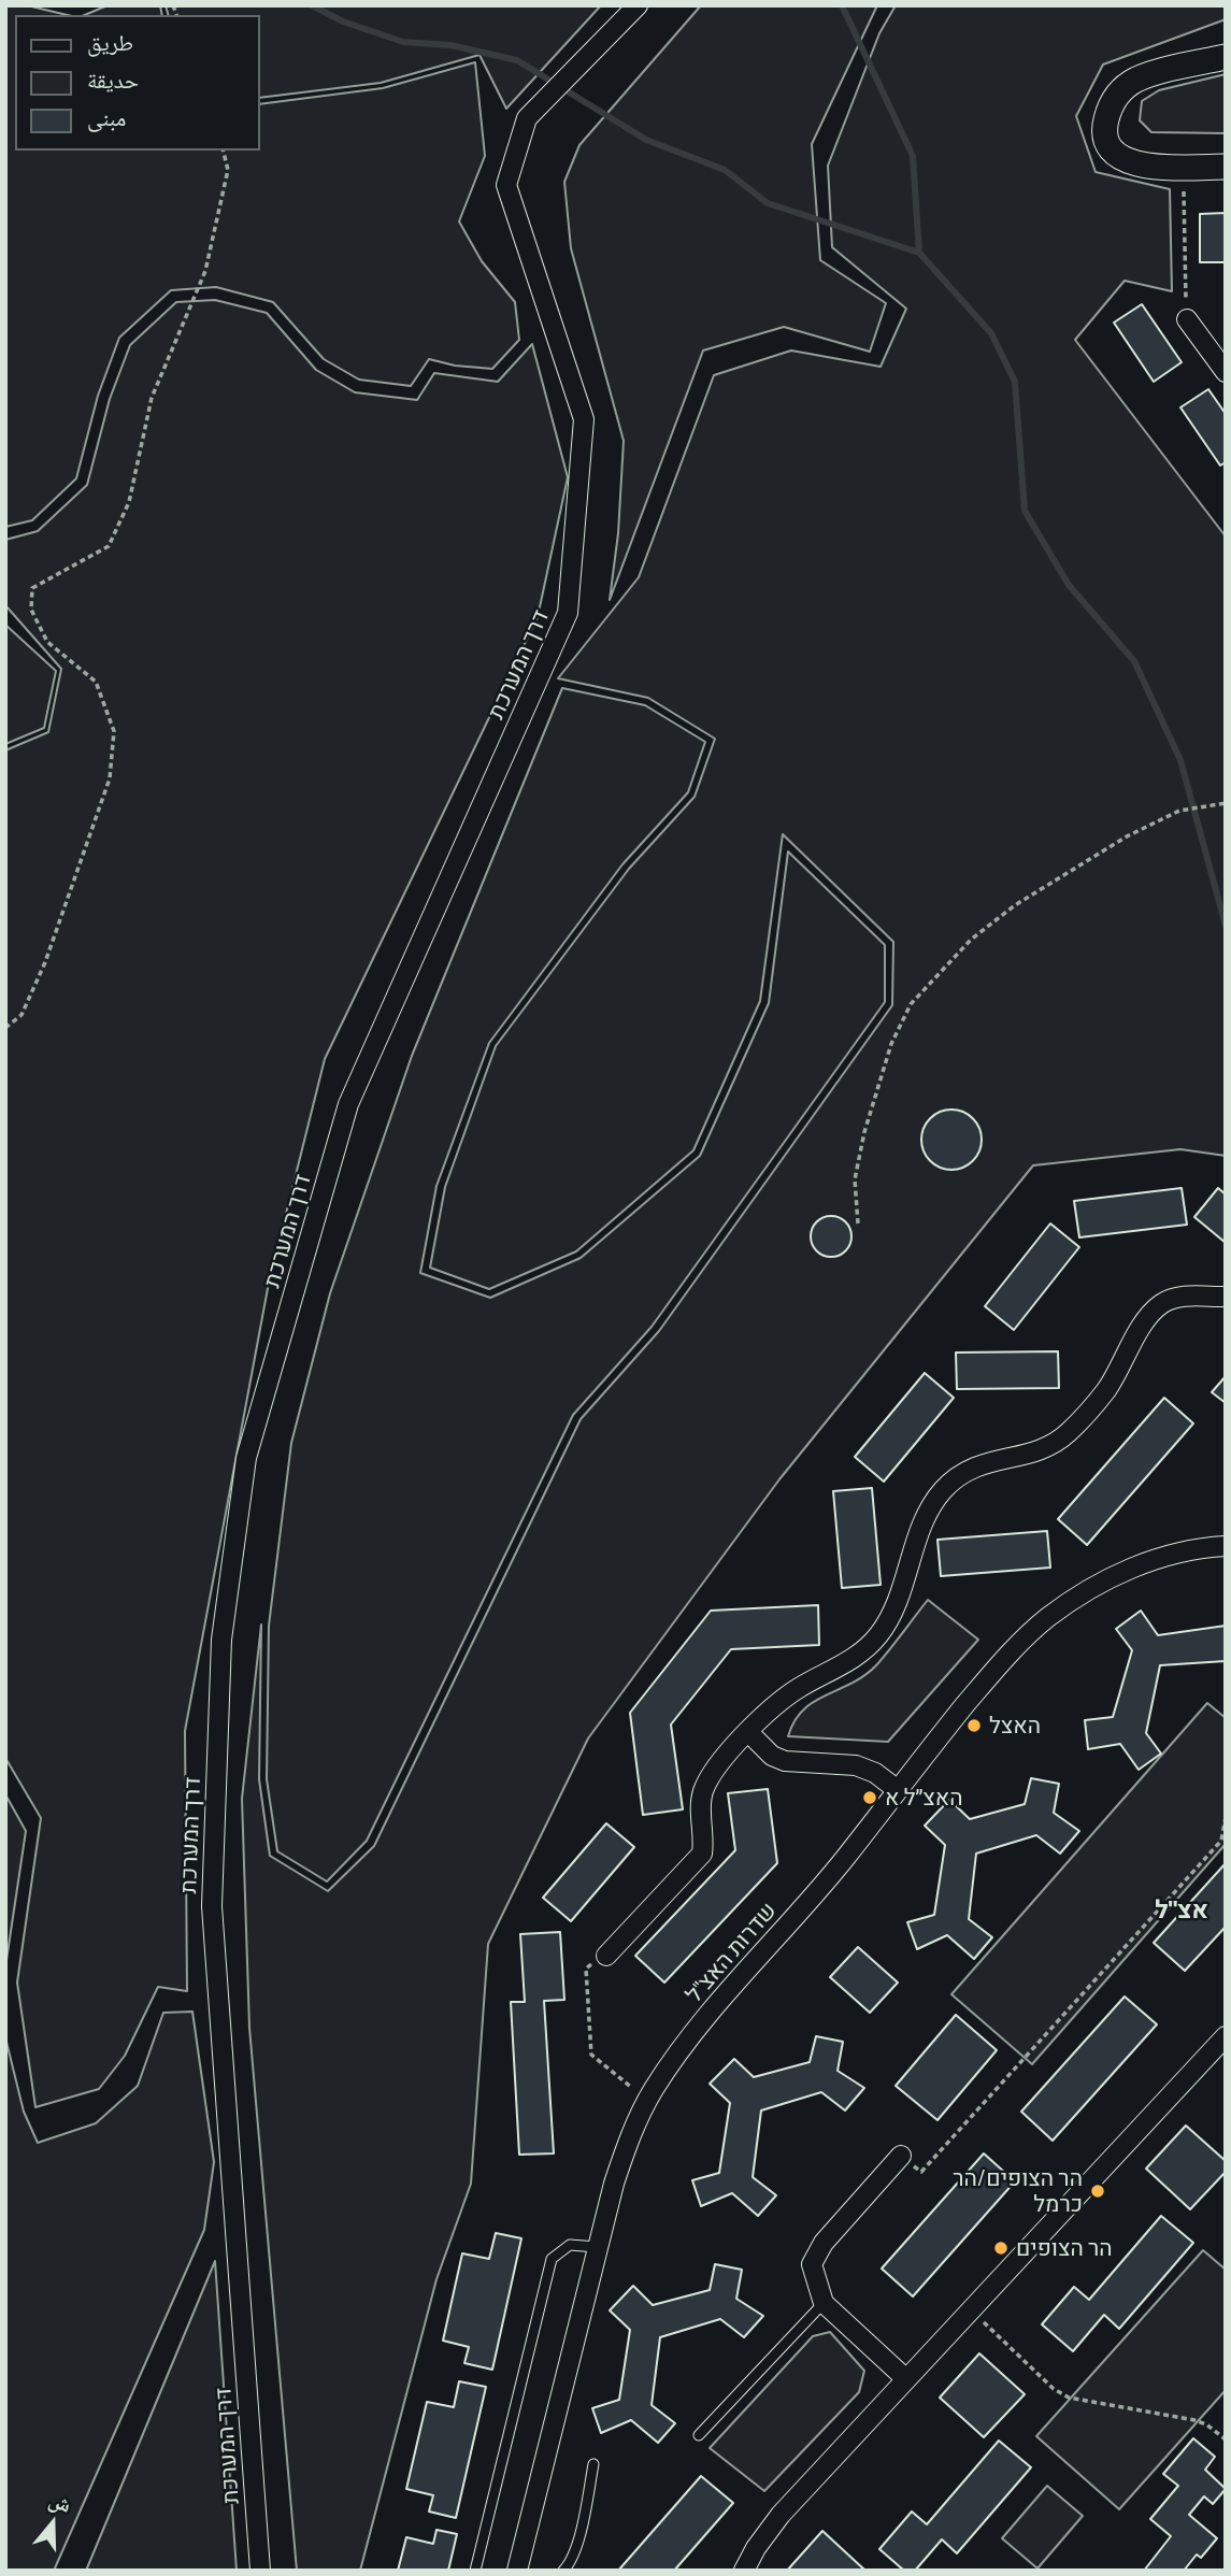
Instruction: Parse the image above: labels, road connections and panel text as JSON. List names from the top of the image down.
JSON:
{
  "streets": {
    "street": ["דרך המערכת", "שדרות האצ\"ל"]
  },
  "districts": ["אצ\"ל"],
  "places": [
    "האצל",
    "האצ״ל א",
    "הר הצופים/הר כרמל",
    "הר הצופים"
  ],
  "legend": ["طريق", "حديقة", "مبنى"],
  "north": "top"
}
